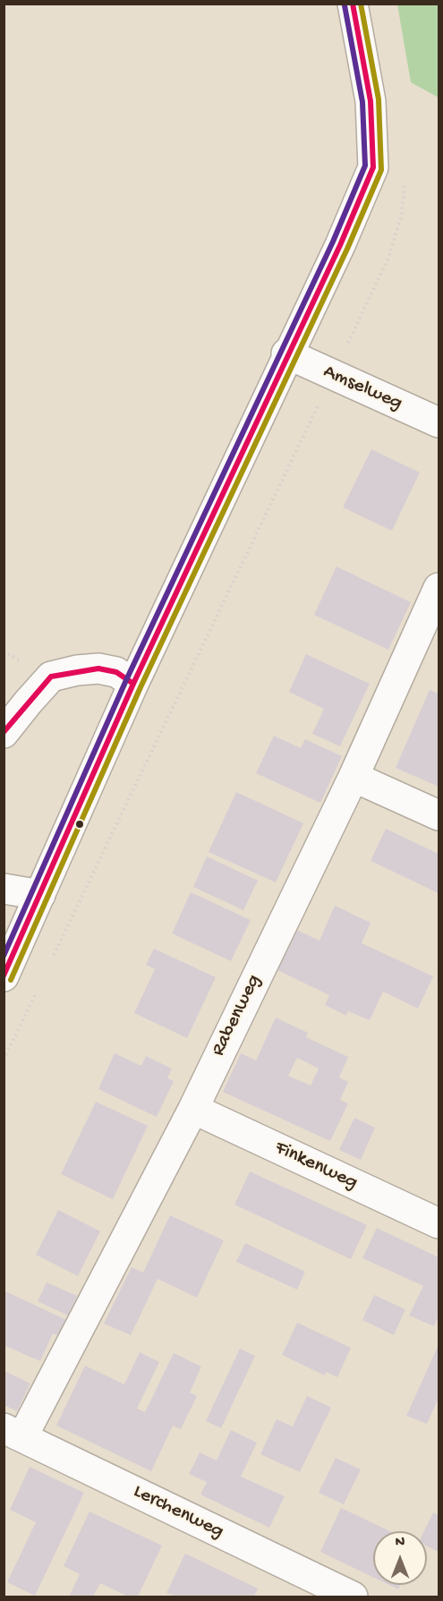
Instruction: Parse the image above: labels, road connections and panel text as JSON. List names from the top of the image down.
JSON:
{
  "streets": {
    "street": [
      "Amselweg",
      "Rabenweg",
      "Finkenweg",
      "Lerchenweg"
    ]
  },
  "crossings": [
    ["Rabenweg", "Finkenweg"],
    ["Rabenweg", "Lerchenweg"]
  ],
  "north": "top"
}
